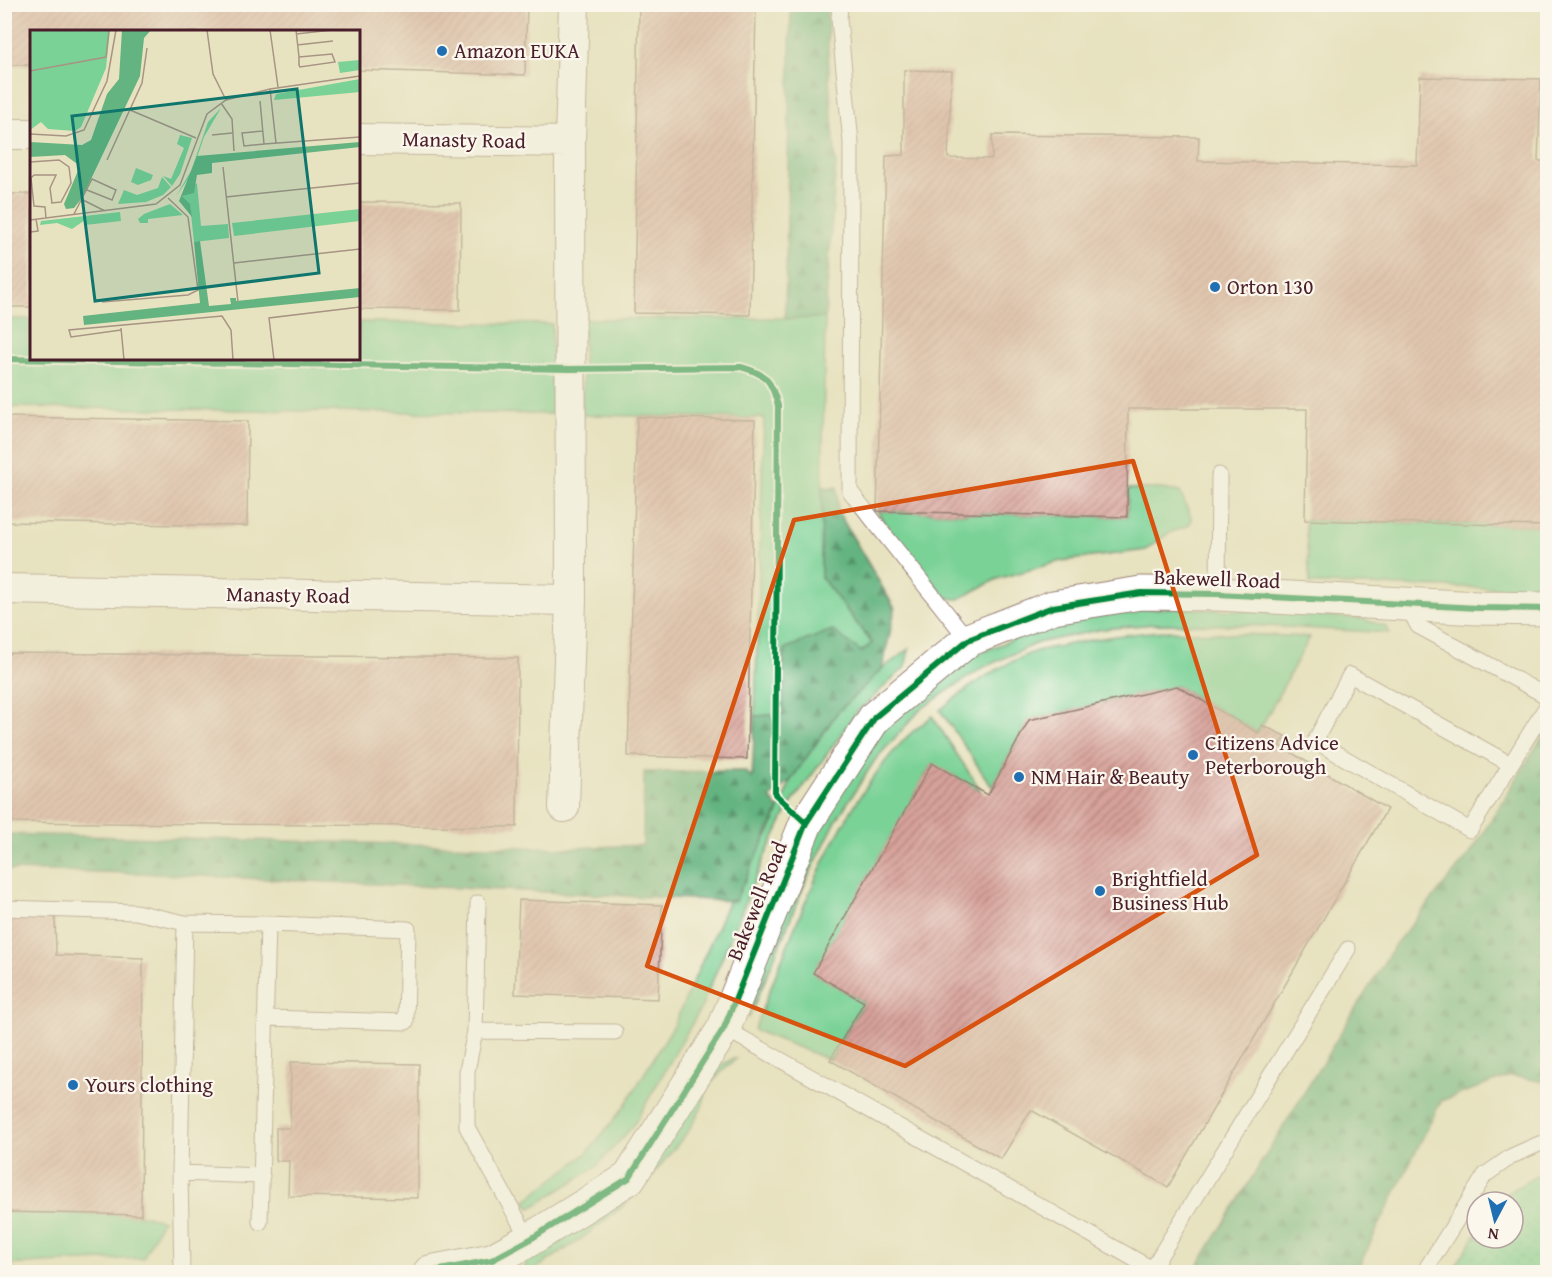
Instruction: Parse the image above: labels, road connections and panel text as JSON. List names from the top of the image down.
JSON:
{
  "streets": {
    "street": ["Manasty Road", "Bakewell Road"]
  },
  "places": [
    "Amazon EUKA",
    "Orton 130",
    "Citizens Advice Peterborough",
    "NM Hair & Beauty",
    "Brightfield Business Hub",
    "Yours clothing"
  ],
  "north": "bottom"
}
